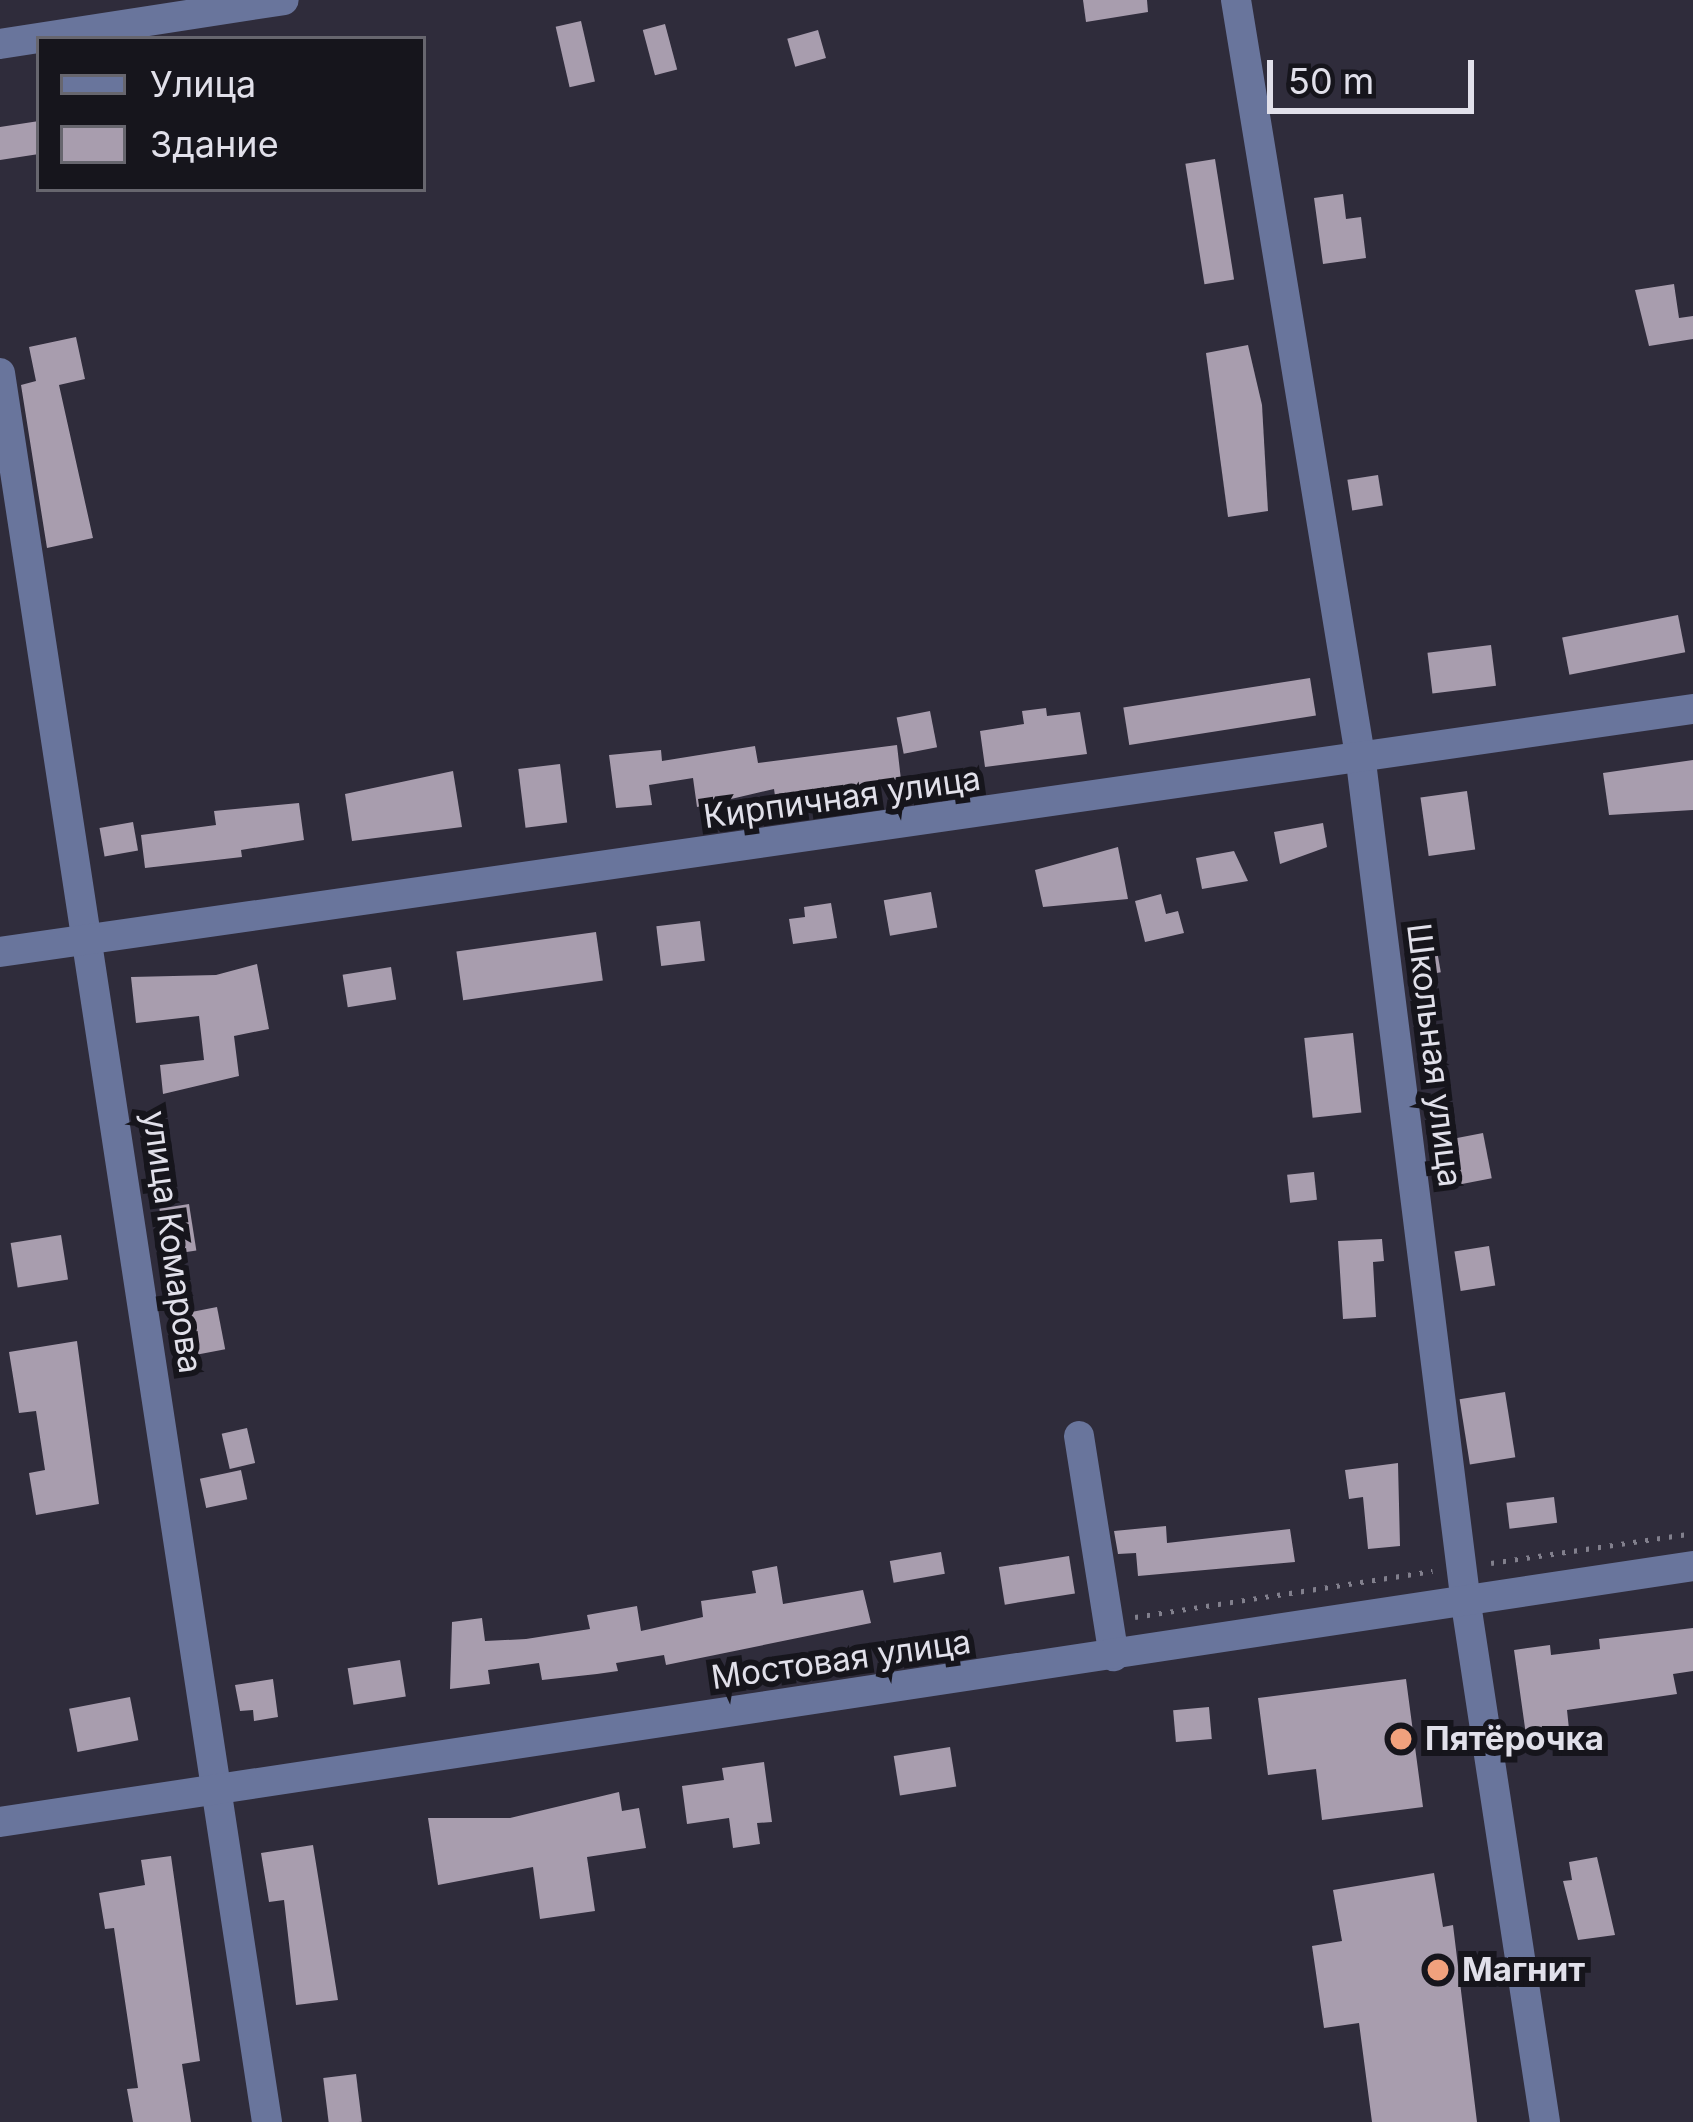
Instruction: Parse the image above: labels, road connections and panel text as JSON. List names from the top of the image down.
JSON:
{
  "streets": {
    "street": [
      "Кирпичная улица",
      "Школьная улица",
      "улица Комарова",
      "Мостовая улица"
    ]
  },
  "crossings": [
    ["Кирпичная улица", "Школьная улица"],
    ["Кирпичная улица", "улица Комарова"],
    ["Школьная улица", "Мостовая улица"],
    ["улица Комарова", "Мостовая улица"]
  ],
  "places": ["Пятёрочка", "Магнит"],
  "legend": ["Улица", "Здание"],
  "scale_bar": "50 m"
}
